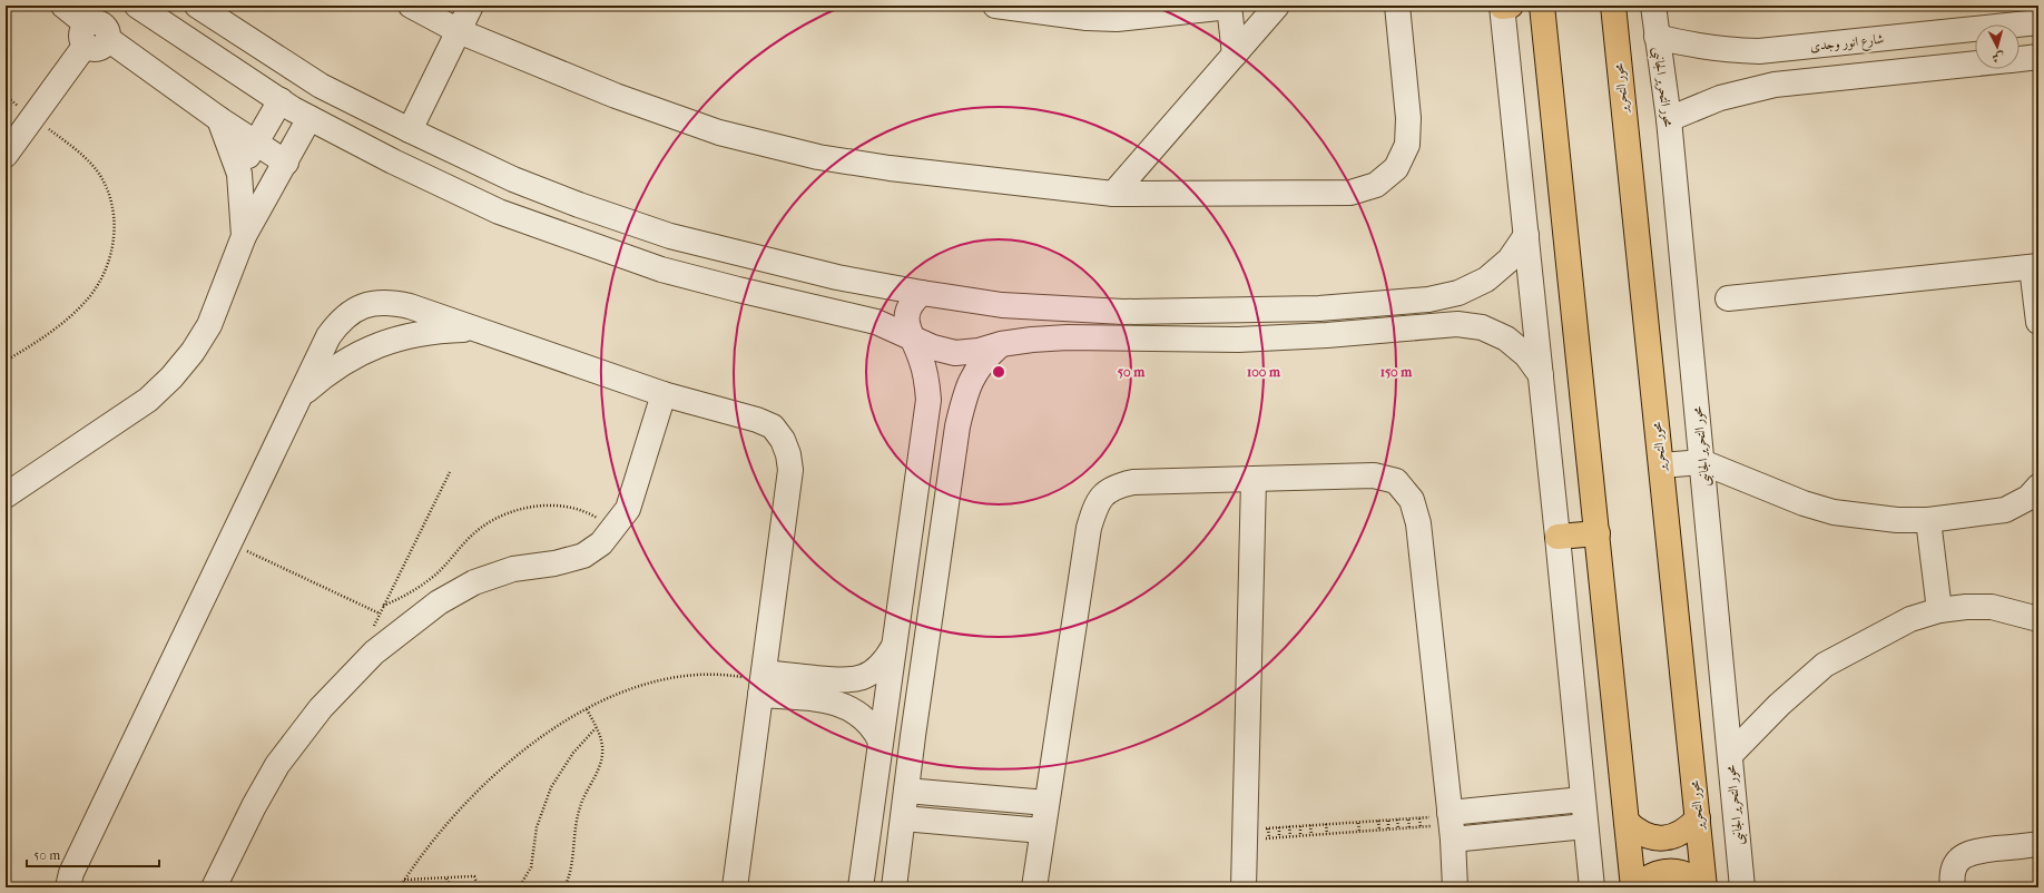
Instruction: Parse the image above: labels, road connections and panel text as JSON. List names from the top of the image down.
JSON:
{
  "streets": {
    "main road": ["محور التحرير"],
    "street": ["شارع انور وجدى", "محور التحرير الجانبى"]
  },
  "crossings": [
    ["شارع انور وجدى", "محور التحرير الجانبى"]
  ],
  "scale_bar": "50 m",
  "north": "bottom",
  "rings": ["50 m", "100 m", "150 m"]
}
